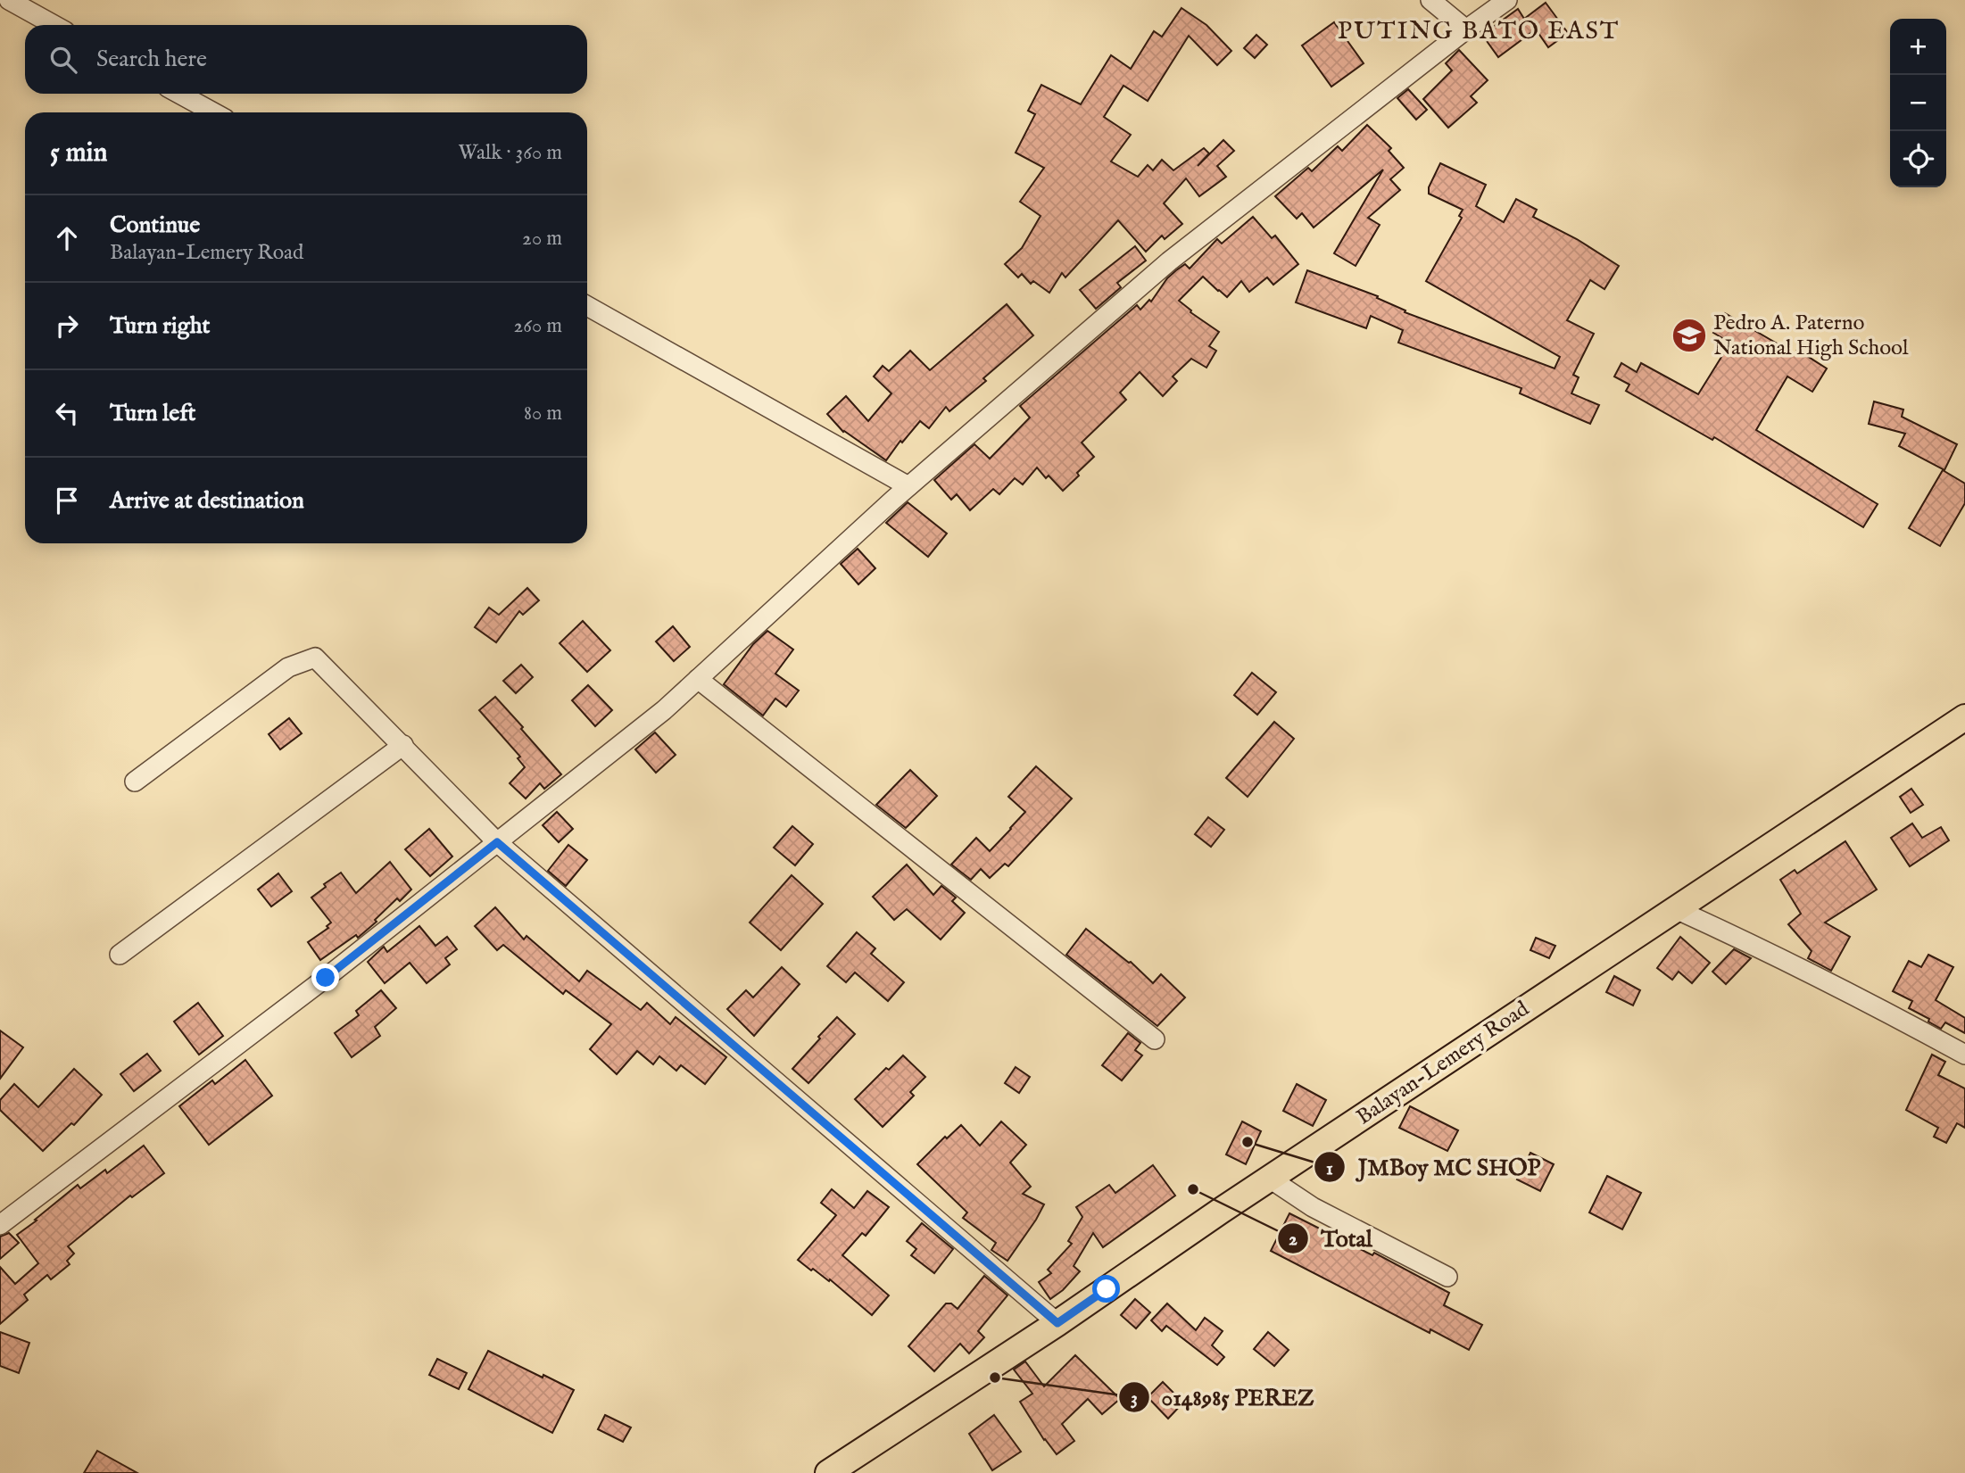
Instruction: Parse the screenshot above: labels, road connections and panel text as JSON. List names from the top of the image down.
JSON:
{
  "streets": {
    "main road": ["Balayan-Lemery Road"]
  },
  "districts": ["PUTING BATO EAST"],
  "places": {
    "school or university": ["Pedro A. Paterno National High School"],
    "other": ["JMBoy MC SHOP", "Total", "0148985 PEREZ"]
  },
  "page": {
    "map_buttons": ["+", "−"],
    "search": "Search here",
    "heading": ["5 min", "Walk · 360 m"],
    "list": [
      ["Continue", "Balayan-Lemery Road", "20 m"],
      ["Turn right", "260 m"],
      ["Turn left", "80 m"],
      "Arrive at destination"
    ]
  }
}
